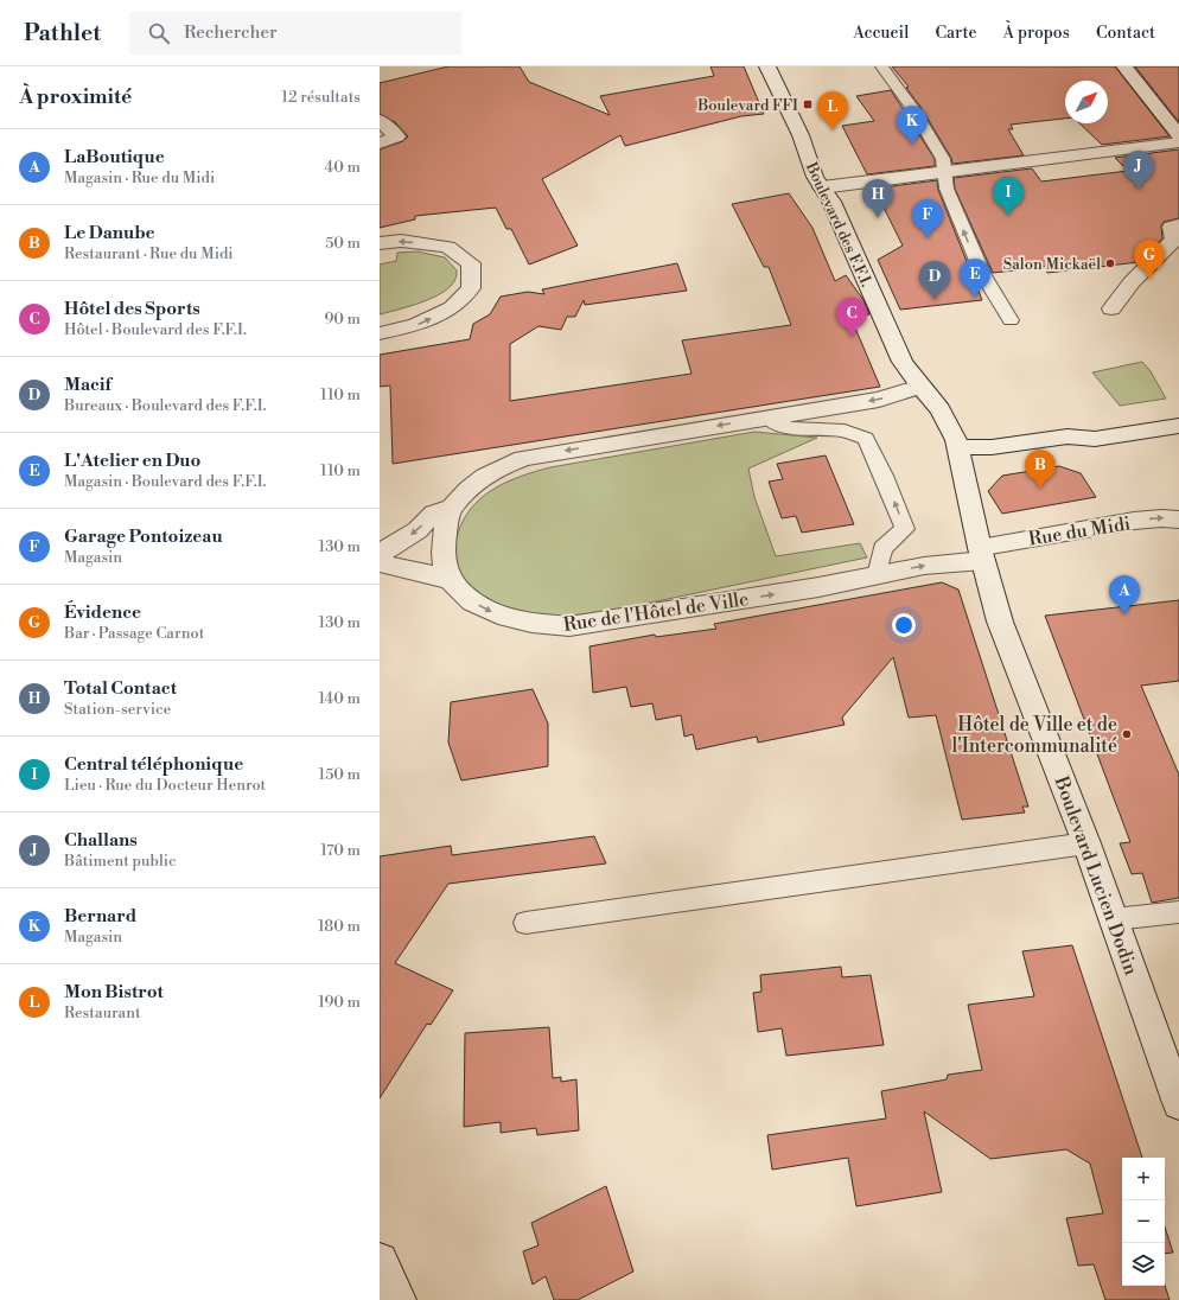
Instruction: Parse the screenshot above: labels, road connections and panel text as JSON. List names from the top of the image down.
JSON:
{
  "streets": {
    "street": [
      "Boulevard des F.F.I.",
      "Rue du Midi",
      "Rue de l'Hôtel de Ville",
      "Boulevard Lucien Dodin"
    ]
  },
  "crossings": [
    ["Boulevard des F.F.I.", "Rue du Midi"],
    ["Boulevard des F.F.I.", "Rue de l'Hôtel de Ville"],
    ["Boulevard des F.F.I.", "Boulevard Lucien Dodin"],
    ["Rue du Midi", "Rue de l'Hôtel de Ville"],
    ["Rue du Midi", "Boulevard Lucien Dodin"],
    ["Rue de l'Hôtel de Ville", "Boulevard Lucien Dodin"]
  ],
  "places": {
    "transit": ["Boulevard FFI"],
    "other": ["Salon Mickaël", "Hôtel de Ville et de l'Intercommunalité"]
  },
  "north": "top right",
  "page": {
    "header": "Pathlet",
    "search": "Rechercher",
    "nav": [
      "Accueil",
      "Carte",
      "À propos",
      "Contact"
    ],
    "heading": ["À proximité", "12 résultats"],
    "pins": [
      "L",
      "K",
      "J",
      "I",
      "H",
      "F",
      "G",
      "E",
      "D",
      "C",
      "B",
      "A"
    ],
    "list": [
      {
        "mark": "A",
        "name": "LaBoutique",
        "note": "Magasin · Rue du Midi",
        "value": "40 m"
      },
      {
        "mark": "B",
        "name": "Le Danube",
        "note": "Restaurant · Rue du Midi",
        "value": "50 m"
      },
      {
        "mark": "C",
        "name": "Hôtel des Sports",
        "note": "Hôtel · Boulevard des F.F.I.",
        "value": "90 m"
      },
      {
        "mark": "D",
        "name": "Macif",
        "note": "Bureaux · Boulevard des F.F.I.",
        "value": "110 m"
      },
      {
        "mark": "E",
        "name": "L'Atelier en Duo",
        "note": "Magasin · Boulevard des F.F.I.",
        "value": "110 m"
      },
      {
        "mark": "F",
        "name": "Garage Pontoizeau",
        "note": "Magasin",
        "value": "130 m"
      },
      {
        "mark": "G",
        "name": "Évidence",
        "note": "Bar · Passage Carnot",
        "value": "130 m"
      },
      {
        "mark": "H",
        "name": "Total Contact",
        "note": "Station-service",
        "value": "140 m"
      },
      {
        "mark": "I",
        "name": "Central téléphonique",
        "note": "Lieu · Rue du Docteur Henrot",
        "value": "150 m"
      },
      {
        "mark": "J",
        "name": "Challans",
        "note": "Bâtiment public",
        "value": "170 m"
      },
      {
        "mark": "K",
        "name": "Bernard",
        "note": "Magasin",
        "value": "180 m"
      },
      {
        "mark": "L",
        "name": "Mon Bistrot",
        "note": "Restaurant",
        "value": "190 m"
      }
    ],
    "map_buttons": ["+", "−"]
  }
}
